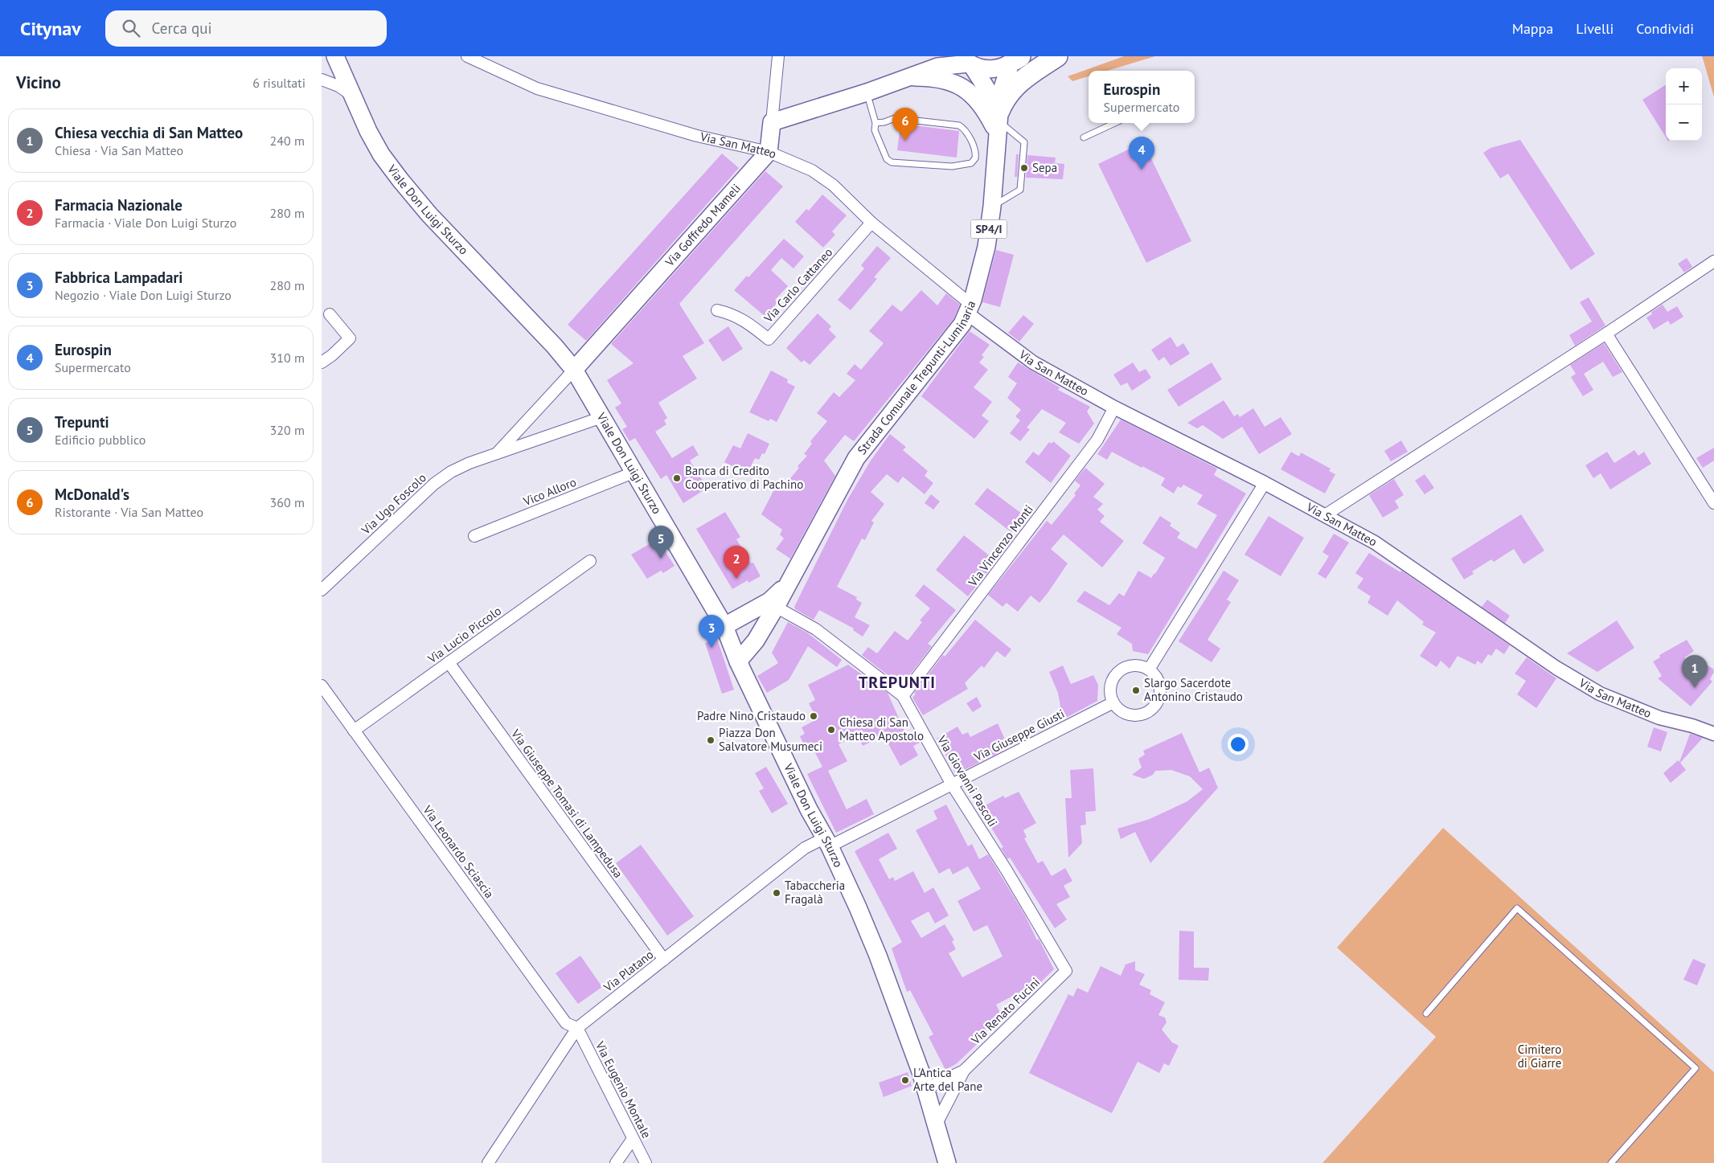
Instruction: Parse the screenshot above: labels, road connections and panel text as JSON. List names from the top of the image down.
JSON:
{
  "streets": {
    "main road": [
      "Viale Don Luigi Sturzo",
      "Via Goffredo Mameli",
      "SP4/I",
      "Strada Comunale Trepunti-Luminaria"
    ],
    "street": [
      "Via San Matteo",
      "Via Carlo Cattaneo",
      "Vico Alloro",
      "Via Ugo Foscolo",
      "Via Vincenzo Monti",
      "Via Lucio Piccolo",
      "Via Giuseppe Giusti",
      "Via Giovanni Pascoli",
      "Via Giuseppe Tomasi di Lampedusa",
      "Via Leonardo Sciascia",
      "Via Platano",
      "Via Renato Fucini",
      "Via Eugenio Montale"
    ]
  },
  "crossings": [
    ["Via San Matteo", "Via Goffredo Mameli"],
    ["Via San Matteo", "Via Carlo Cattaneo"],
    ["Via San Matteo", "Strada Comunale Trepunti-Luminaria"],
    ["Via San Matteo", "Via Vincenzo Monti"],
    ["Viale Don Luigi Sturzo", "Via Goffredo Mameli"],
    ["Viale Don Luigi Sturzo", "Strada Comunale Trepunti-Luminaria"],
    ["Viale Don Luigi Sturzo", "Vico Alloro"],
    ["Viale Don Luigi Sturzo", "Via Ugo Foscolo"],
    ["Viale Don Luigi Sturzo", "Via Giuseppe Giusti"],
    ["Viale Don Luigi Sturzo", "Via Platano"],
    ["Viale Don Luigi Sturzo", "Via Renato Fucini"],
    ["Strada Comunale Trepunti-Luminaria", "Via Giovanni Pascoli"],
    ["Via Vincenzo Monti", "Via Giovanni Pascoli"],
    ["Via Lucio Piccolo", "Via Giuseppe Tomasi di Lampedusa"],
    ["Via Lucio Piccolo", "Via Leonardo Sciascia"],
    ["Via Giuseppe Giusti", "Via Giovanni Pascoli"],
    ["Via Giuseppe Giusti", "Via Platano"],
    ["Via Giovanni Pascoli", "Via Renato Fucini"],
    ["Via Giuseppe Tomasi di Lampedusa", "Via Platano"],
    ["Via Leonardo Sciascia", "Via Platano"],
    ["Via Leonardo Sciascia", "Via Eugenio Montale"],
    ["Via Platano", "Via Eugenio Montale"]
  ],
  "districts": ["TREPUNTI"],
  "parks": ["Cimitero di Giarre"],
  "places": [
    "Sepa",
    "Banca di Credito Cooperativo di Pachino",
    "Slargo Sacerdote Antonino Cristaudo",
    "Padre Nino Cristaudo",
    "Chiesa di San Matteo Apostolo",
    "Piazza Don Salvatore Musumeci",
    "Tabaccheria Fragalà",
    "L'Antica Arte del Pane"
  ],
  "page": {
    "header": "Citynav",
    "search": "Cerca qui",
    "nav": ["Mappa", "Livelli", "Condividi"],
    "heading": ["Vicino", "6 risultati"],
    "map_buttons": ["+", "−"],
    "popup": ["Eurospin", "Supermercato"],
    "pins": [
      "6",
      "4",
      "5",
      "2",
      "3",
      "1"
    ],
    "list": [
      {
        "mark": "1",
        "name": "Chiesa vecchia di San Matteo",
        "note": "Chiesa · Via San Matteo",
        "value": "240 m"
      },
      {
        "mark": "2",
        "name": "Farmacia Nazionale",
        "note": "Farmacia · Viale Don Luigi Sturzo",
        "value": "280 m"
      },
      {
        "mark": "3",
        "name": "Fabbrica Lampadari",
        "note": "Negozio · Viale Don Luigi Sturzo",
        "value": "280 m"
      },
      {
        "mark": "4",
        "name": "Eurospin",
        "note": "Supermercato",
        "value": "310 m"
      },
      {
        "mark": "5",
        "name": "Trepunti",
        "note": "Edificio pubblico",
        "value": "320 m"
      },
      {
        "mark": "6",
        "name": "McDonald's",
        "note": "Ristorante · Via San Matteo",
        "value": "360 m"
      }
    ]
  }
}
